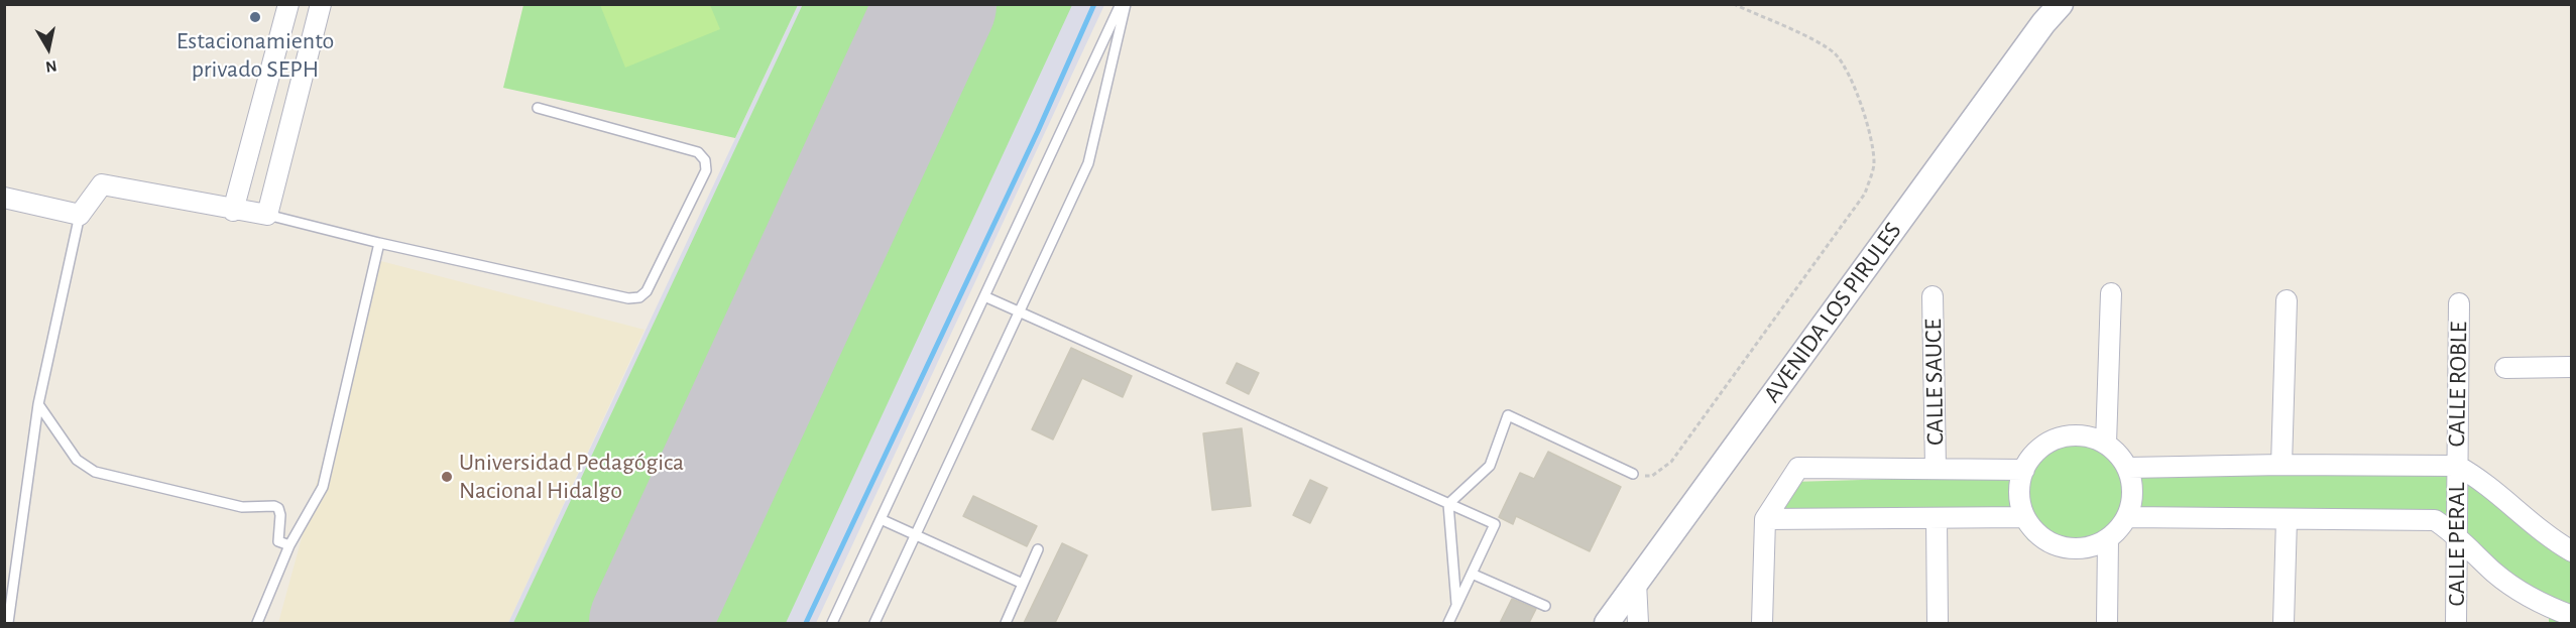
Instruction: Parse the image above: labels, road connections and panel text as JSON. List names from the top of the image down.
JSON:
{
  "streets": {
    "street": [
      "AVENIDA LOS PIRULES",
      "CALLE SAUCE",
      "CALLE ROBLE",
      "CALLE PERAL"
    ]
  },
  "crossings": [
    ["CALLE ROBLE", "CALLE PERAL"]
  ],
  "places": ["Estacionamiento privado SEPH", "Universidad Pedagógica Nacional Hidalgo"],
  "north": "bottom"
}
